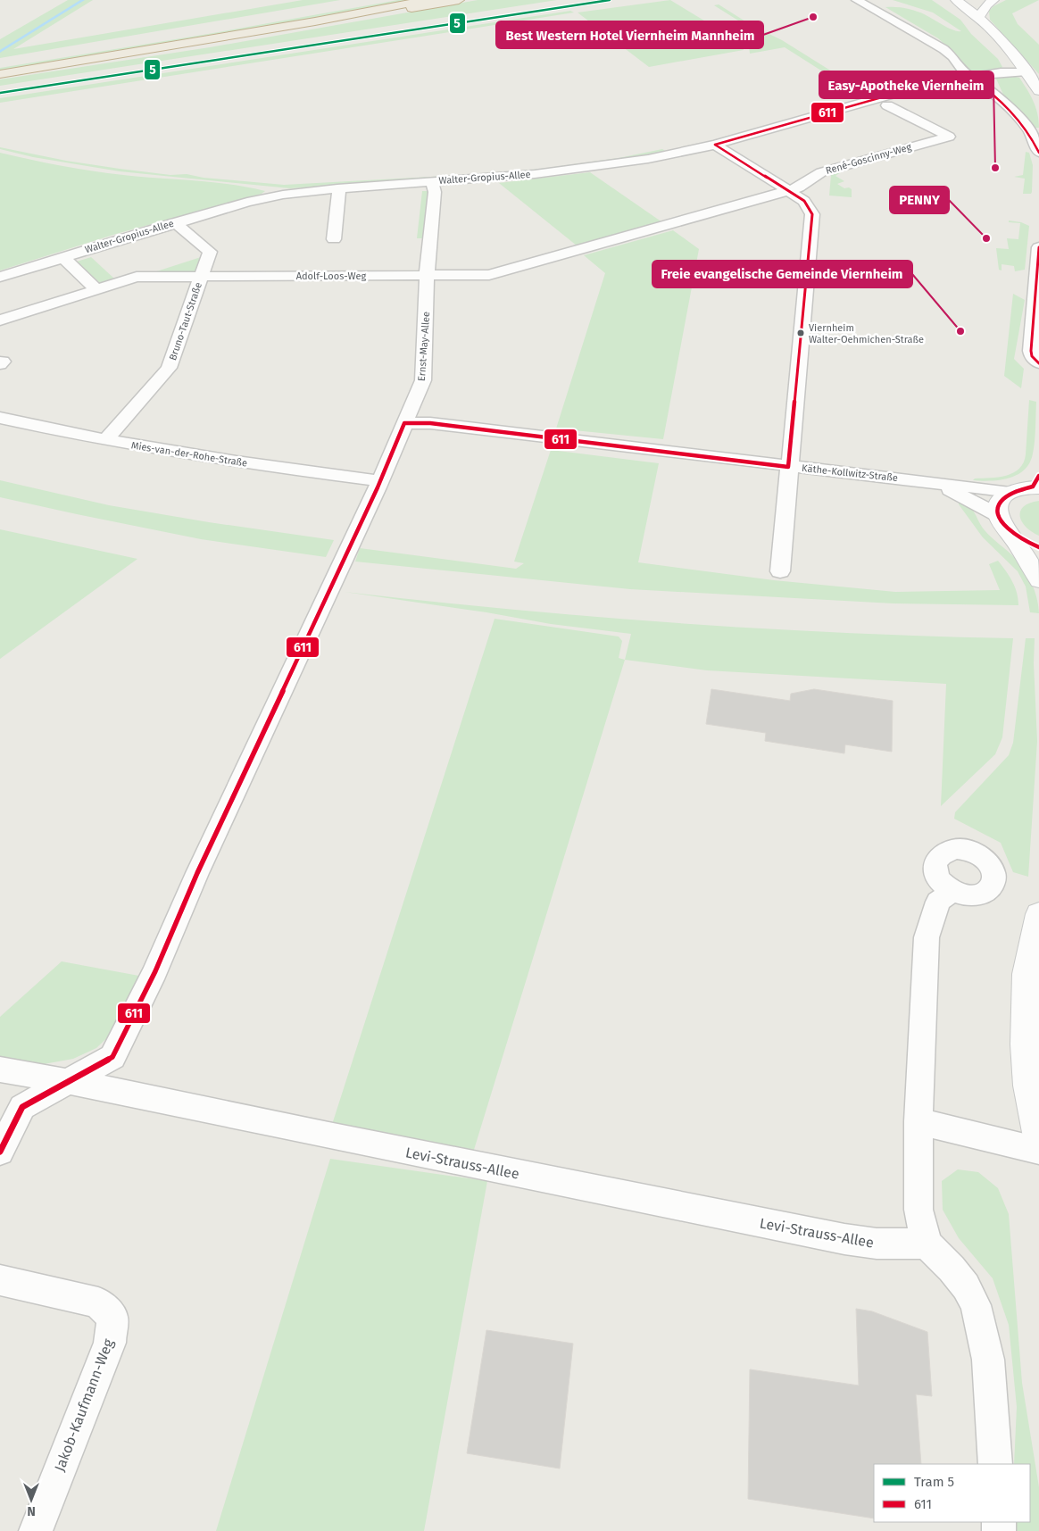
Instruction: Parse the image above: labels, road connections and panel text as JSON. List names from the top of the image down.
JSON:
{
  "streets": {
    "street": [
      "René-Goscinny-Weg",
      "Walter-Gropius-Allee",
      "Adolf-Loos-Weg",
      "Bruno-Taut-Straße",
      "Ernst-May-Allee",
      "Mies-van-der-Rohe-Straße",
      "Käthe-Kollwitz-Straße",
      "Levi-Strauss-Allee",
      "Jakob-Kaufmann-Weg"
    ]
  },
  "crossings": [
    ["René-Goscinny-Weg", "Adolf-Loos-Weg"],
    ["Walter-Gropius-Allee", "Bruno-Taut-Straße"],
    ["Walter-Gropius-Allee", "Ernst-May-Allee"],
    ["Adolf-Loos-Weg", "Bruno-Taut-Straße"],
    ["Adolf-Loos-Weg", "Ernst-May-Allee"],
    ["Bruno-Taut-Straße", "Mies-van-der-Rohe-Straße"],
    ["Ernst-May-Allee", "Mies-van-der-Rohe-Straße"],
    ["Ernst-May-Allee", "Käthe-Kollwitz-Straße"],
    ["Ernst-May-Allee", "Levi-Strauss-Allee"]
  ],
  "places": [
    "Best Western Hotel Viernheim Mannheim",
    "Easy-Apotheke Viernheim",
    "PENNY",
    "Freie evangelische Gemeinde Viernheim",
    "Viernheim Walter-Oehmichen-Straße"
  ],
  "lines": ["tram line 5", "transit line 611"],
  "legend": ["Tram 5", "611"],
  "north": "bottom"
}
